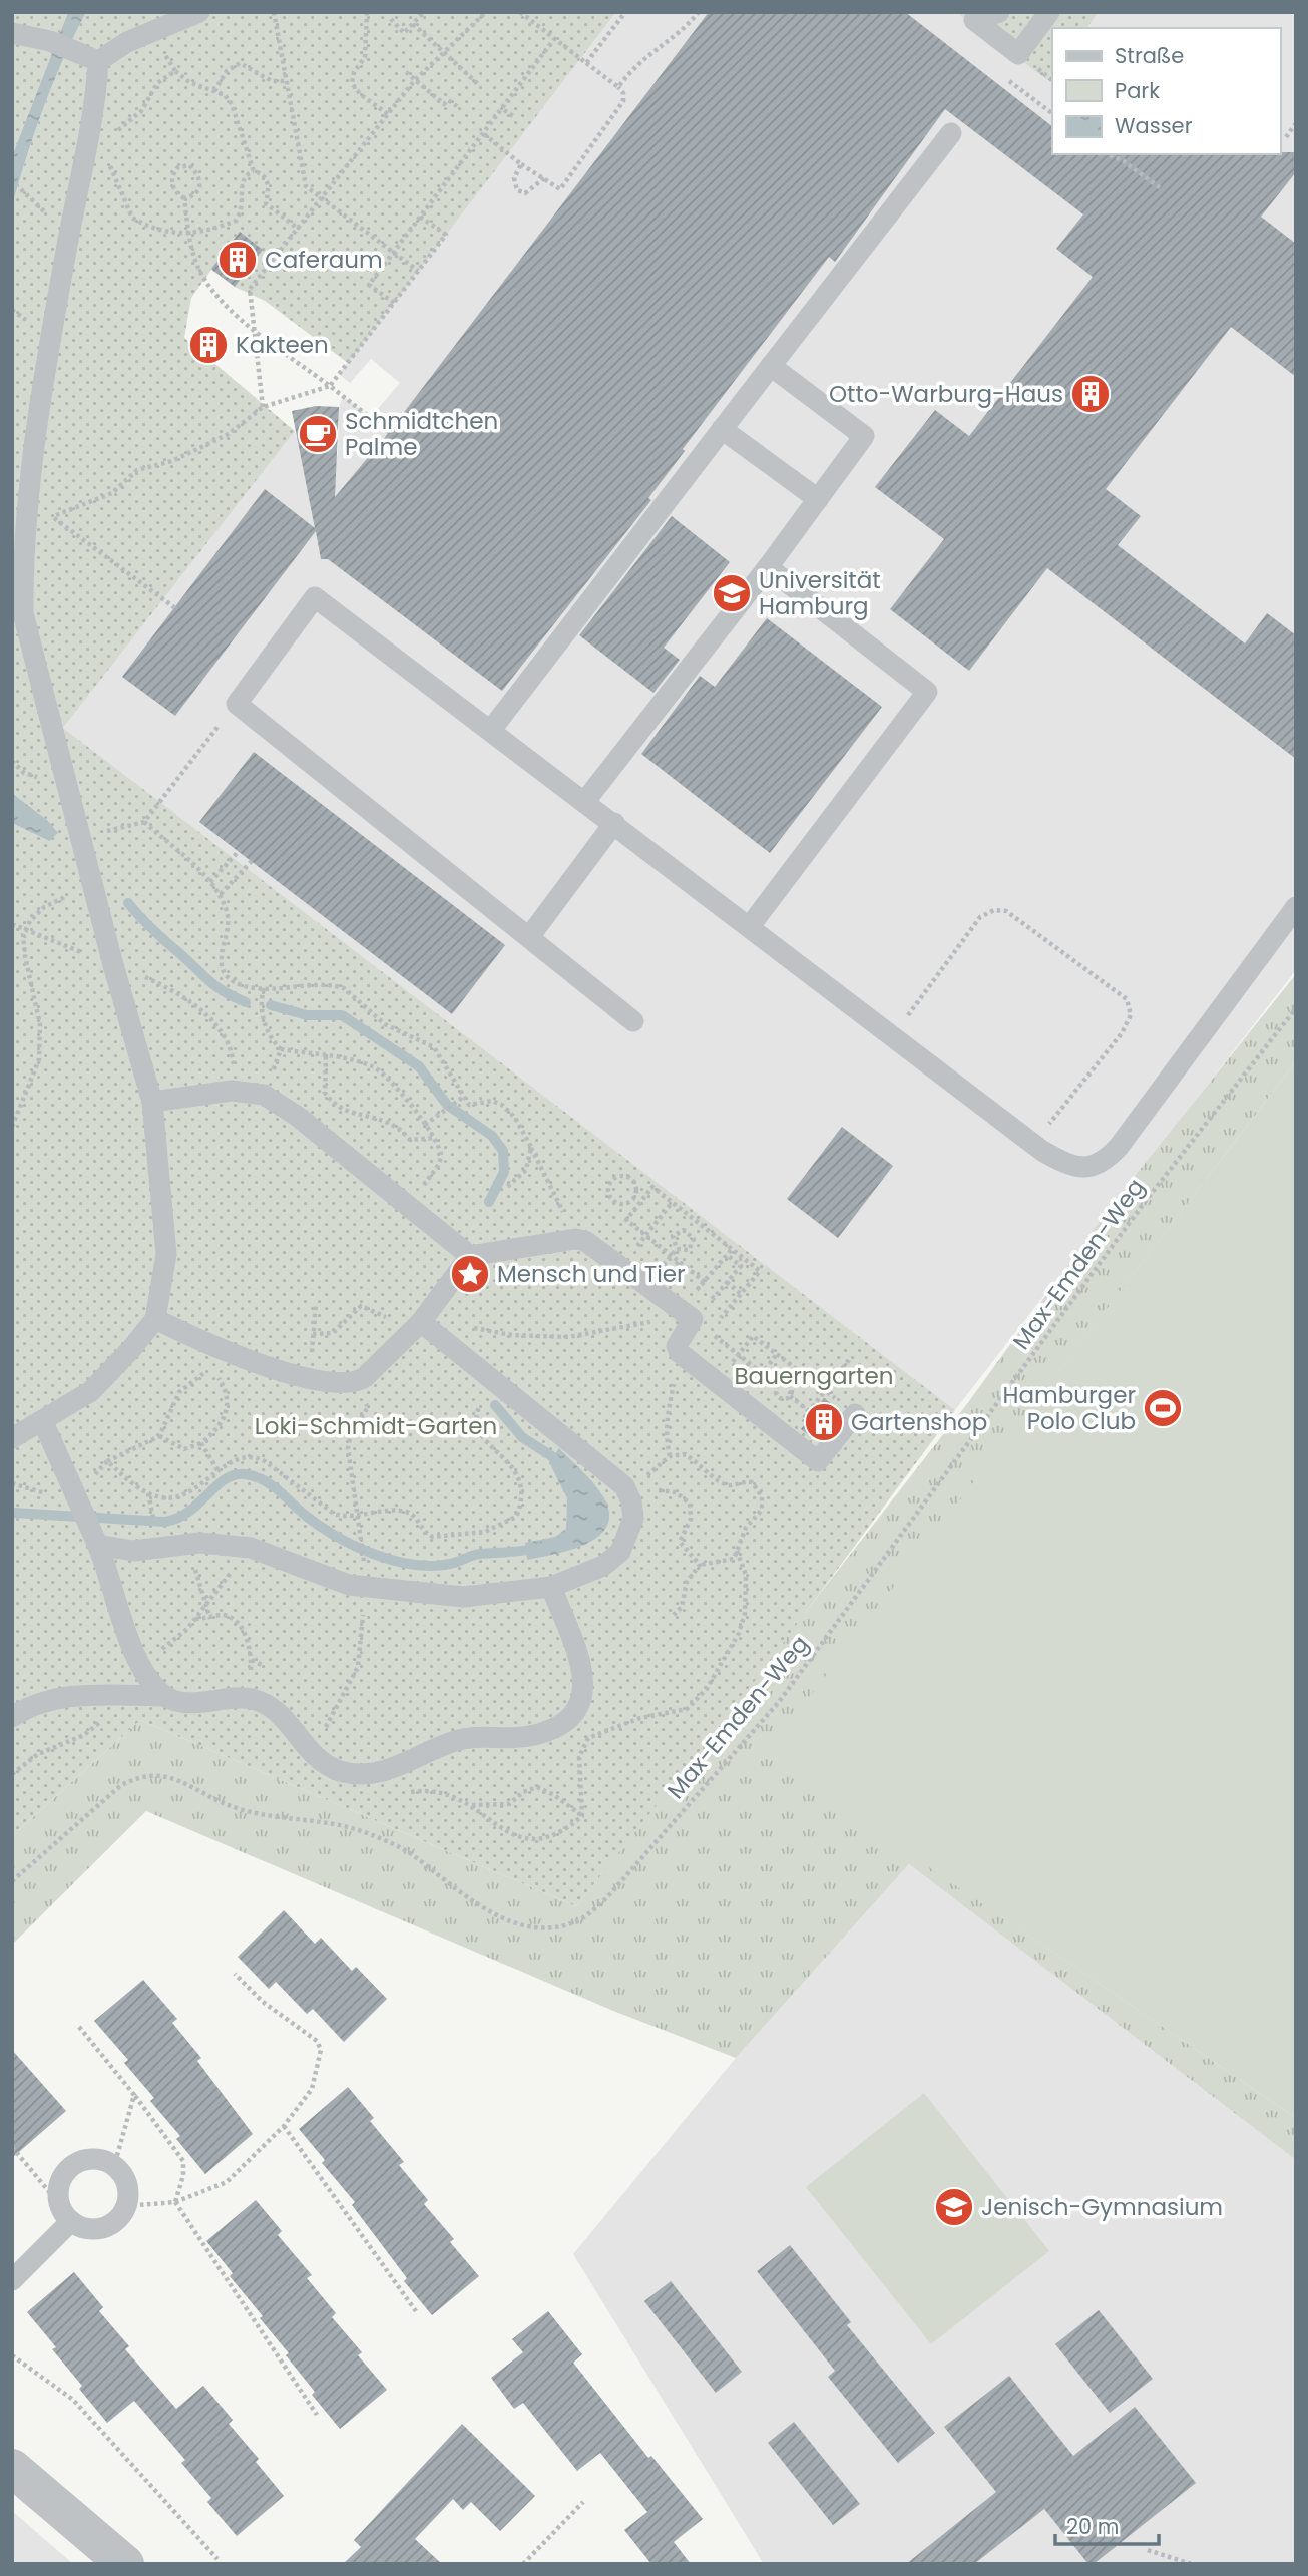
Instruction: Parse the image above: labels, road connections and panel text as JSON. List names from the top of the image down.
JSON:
{
  "streets": {
    "path": ["Max-Emden-Weg"]
  },
  "parks": ["Bauerngarten", "Loki-Schmidt-Garten"],
  "places": {
    "building": [
      "Caferaum",
      "Kakteen",
      "Otto-Warburg-Haus",
      "Gartenshop"
    ],
    "cafe": ["Schmidtchen Palme"],
    "school or university": ["Universität Hamburg", "Jenisch-Gymnasium"],
    "place": ["Mensch und Tier"],
    "sports": ["Hamburger Polo Club"]
  },
  "legend": ["Straße", "Park", "Wasser"],
  "scale_bar": "20 m"
}
